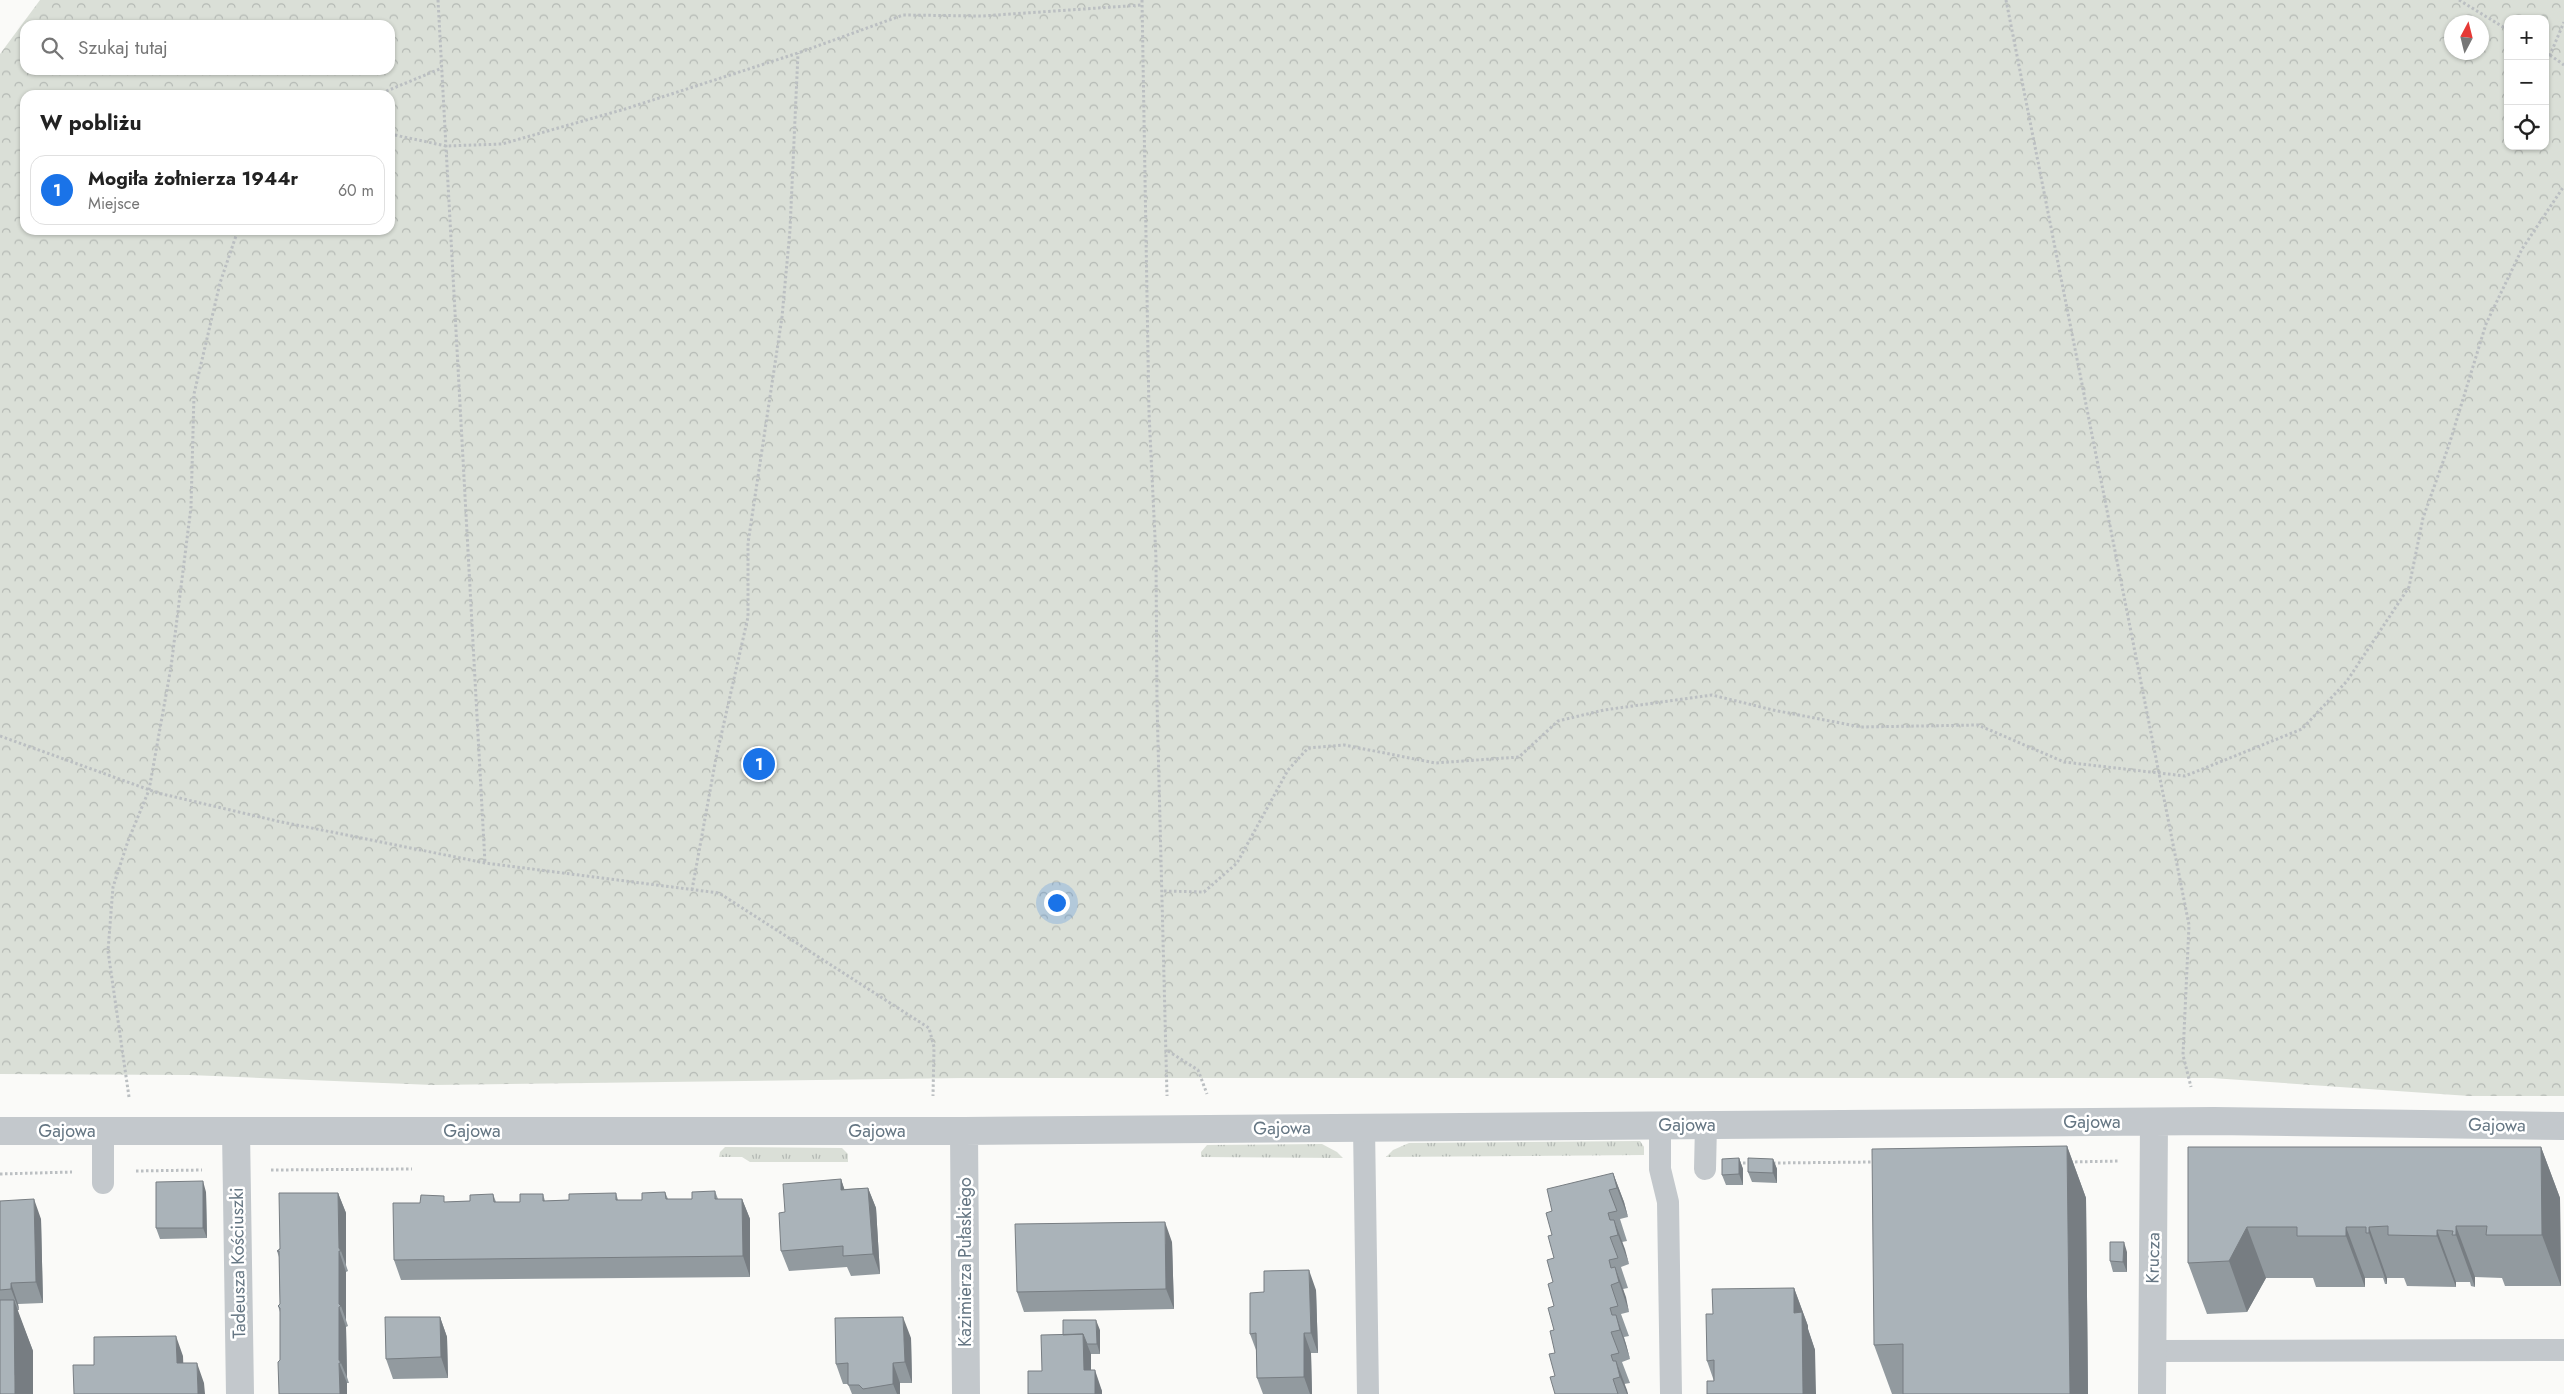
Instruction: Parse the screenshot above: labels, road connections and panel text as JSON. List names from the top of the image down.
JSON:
{
  "streets": {
    "street": [
      "Gajowa",
      "Krucza",
      "Kazimierza Pułaskiego",
      "Tadeusza Kościuszki"
    ]
  },
  "crossings": [
    ["Gajowa", "Krucza"],
    ["Gajowa", "Kazimierza Pułaskiego"],
    ["Gajowa", "Tadeusza Kościuszki"]
  ],
  "north": "top",
  "page": {
    "map_buttons": ["+", "−"],
    "search": "Szukaj tutaj",
    "heading": "W pobliżu",
    "list": [
      {
        "mark": "1",
        "name": "Mogiła żołnierza 1944r",
        "note": "Miejsce",
        "value": "60 m"
      }
    ],
    "pins": "1"
  }
}
